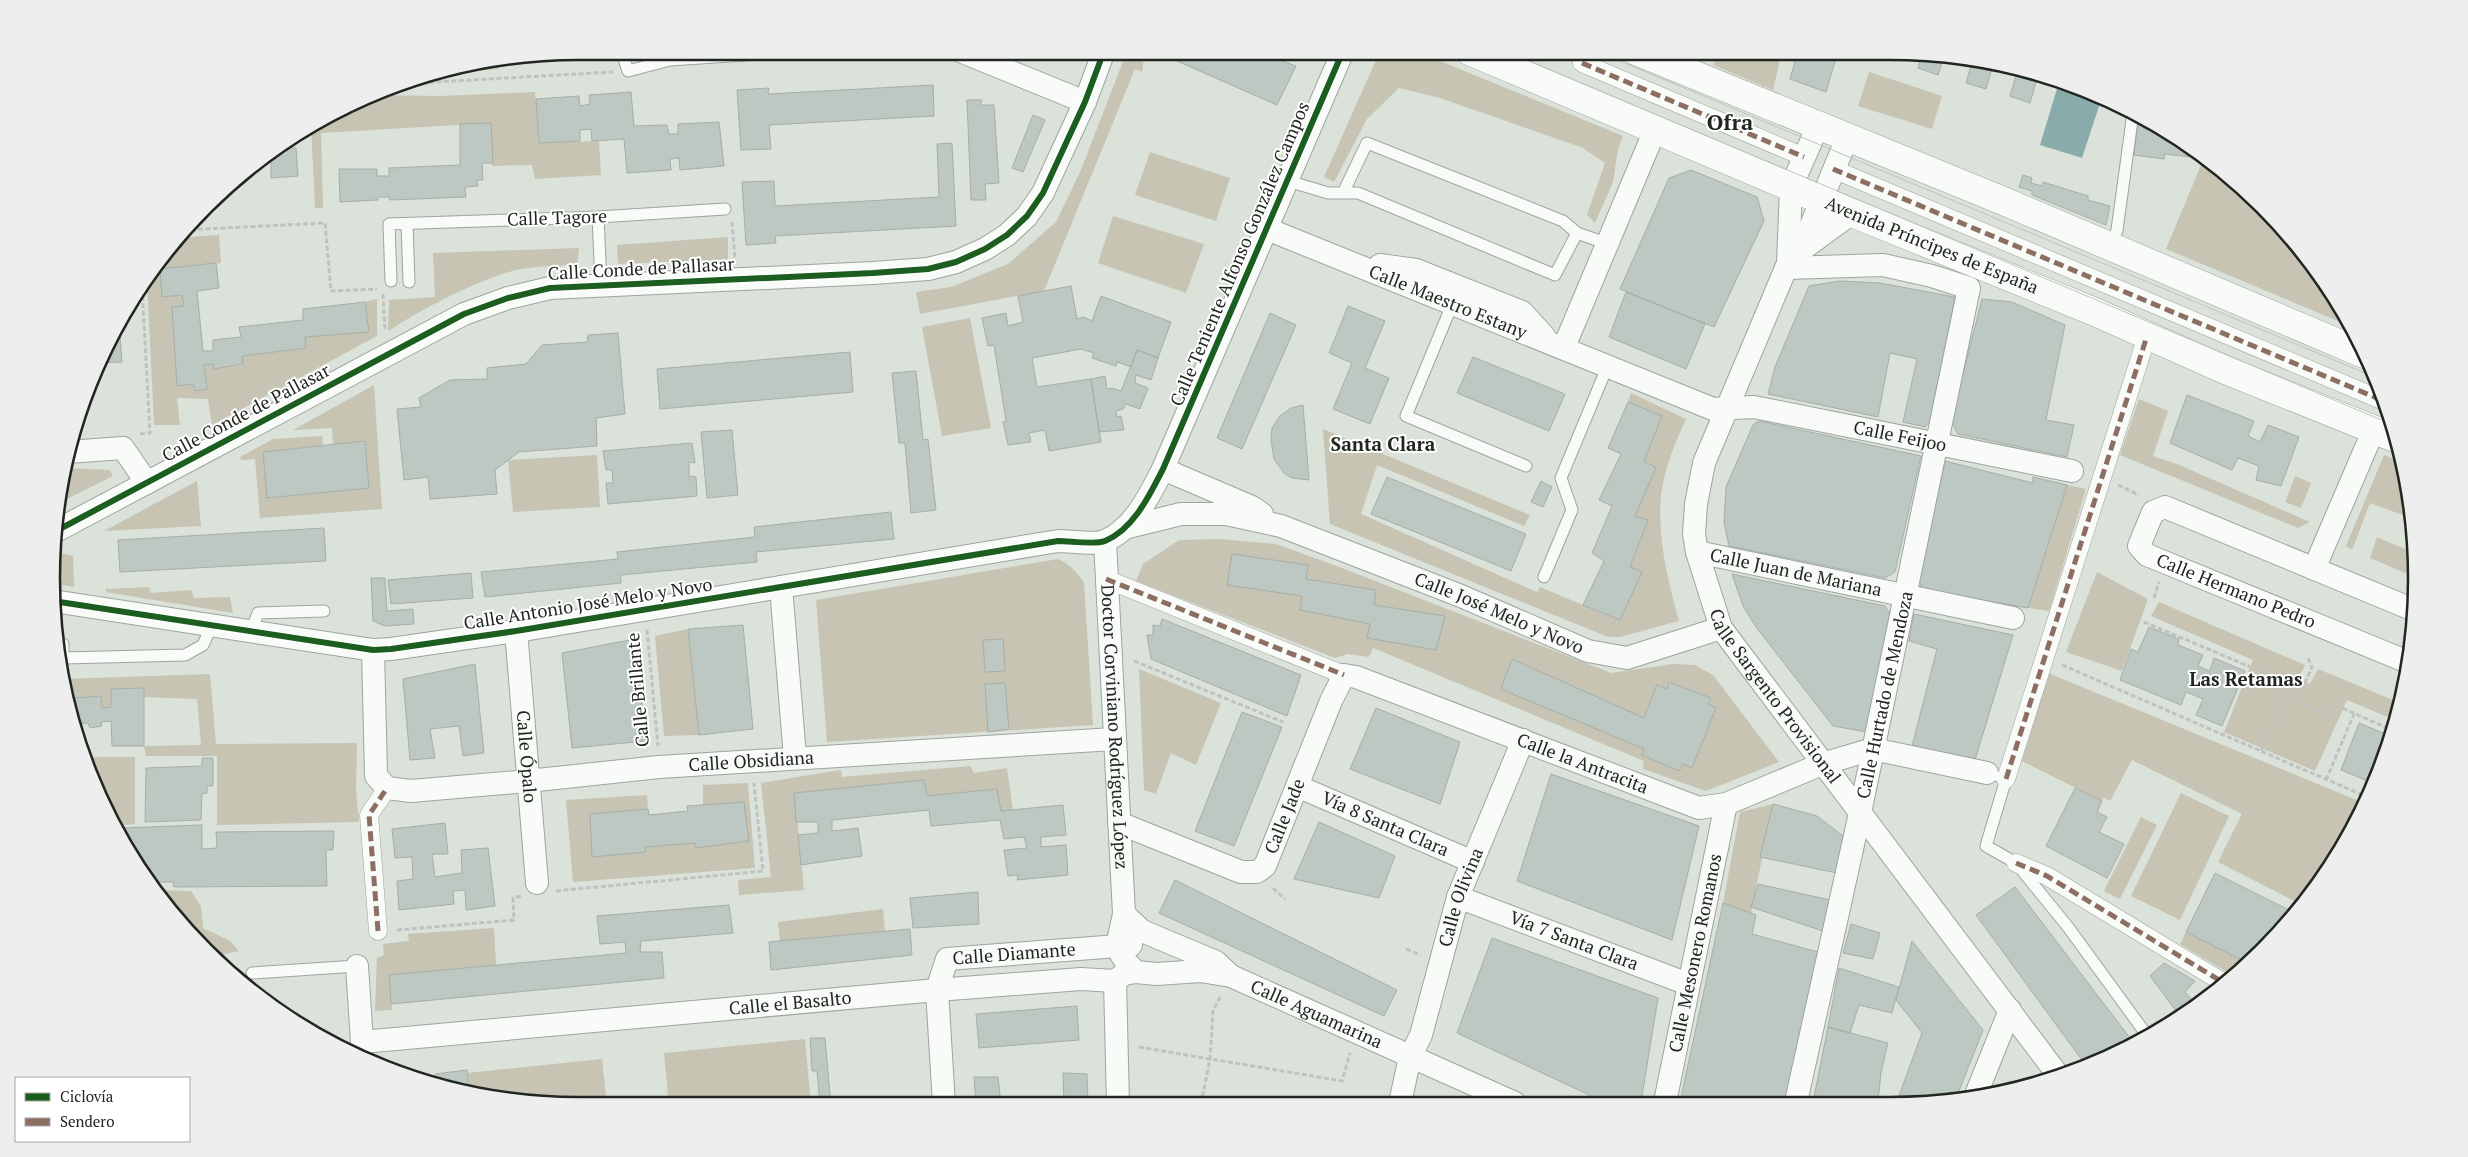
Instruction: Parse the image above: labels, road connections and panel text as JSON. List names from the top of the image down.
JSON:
{
  "streets": {
    "main road": ["Avenida Príncipes de España"],
    "street": [
      "Calle Teniente Alfonso González Campos",
      "Calle Conde de Pallasar",
      "Calle Maestro Estany",
      "Calle Feijoo",
      "Calle Juan de Mariana",
      "Calle Hermano Pedro",
      "Calle Antonio José Melo y Novo",
      "Calle José Melo y Novo",
      "Calle Sargento Provisional",
      "Calle Hurtado de Mendoza",
      "Doctor Corviniano Rodríguez López",
      "Calle Ópalo",
      "Calle Obsidiana",
      "Calle la Antracita",
      "Calle Jade",
      "Vía 8 Santa Clara",
      "Calle Olivina",
      "Vía 7 Santa Clara",
      "Calle Mesonero Romanos",
      "Calle Diamante",
      "Calle el Basalto",
      "Calle Aguamarina"
    ],
    "lane": ["Calle Tagore"],
    "path": ["Calle Brillante"]
  },
  "crossings": [
    ["Avenida Príncipes de España", "Calle Sargento Provisional"],
    ["Calle Teniente Alfonso González Campos", "Calle Maestro Estany"],
    ["Calle Maestro Estany", "Calle Feijoo"],
    ["Calle Maestro Estany", "Calle Sargento Provisional"],
    ["Calle Feijoo", "Calle Sargento Provisional"],
    ["Calle Feijoo", "Calle Hurtado de Mendoza"],
    ["Calle Juan de Mariana", "Calle Sargento Provisional"],
    ["Calle Juan de Mariana", "Calle Hurtado de Mendoza"],
    ["Calle Antonio José Melo y Novo", "Calle Brillante"],
    ["Calle Antonio José Melo y Novo", "Doctor Corviniano Rodríguez López"],
    ["Calle Antonio José Melo y Novo", "Calle Ópalo"],
    ["Calle José Melo y Novo", "Calle Sargento Provisional"],
    ["Calle Brillante", "Calle Obsidiana"],
    ["Calle Sargento Provisional", "Calle Hurtado de Mendoza"],
    ["Calle Sargento Provisional", "Calle la Antracita"],
    ["Calle Hurtado de Mendoza", "Calle la Antracita"],
    ["Doctor Corviniano Rodríguez López", "Calle Obsidiana"],
    ["Doctor Corviniano Rodríguez López", "Calle Jade"],
    ["Doctor Corviniano Rodríguez López", "Calle Diamante"],
    ["Doctor Corviniano Rodríguez López", "Calle Aguamarina"],
    ["Calle Ópalo", "Calle Obsidiana"],
    ["Calle la Antracita", "Calle Jade"],
    ["Calle la Antracita", "Calle Olivina"],
    ["Calle la Antracita", "Calle Mesonero Romanos"],
    ["Calle Jade", "Vía 8 Santa Clara"],
    ["Vía 8 Santa Clara", "Calle Olivina"],
    ["Calle Olivina", "Vía 7 Santa Clara"],
    ["Calle Olivina", "Calle Aguamarina"],
    ["Vía 7 Santa Clara", "Calle Mesonero Romanos"],
    ["Calle Diamante", "Calle el Basalto"],
    ["Calle Diamante", "Calle Aguamarina"],
    ["Calle el Basalto", "Calle Aguamarina"]
  ],
  "districts": ["Ofra", "Santa Clara", "Las Retamas"],
  "legend": ["Ciclovía", "Sendero"]
}
